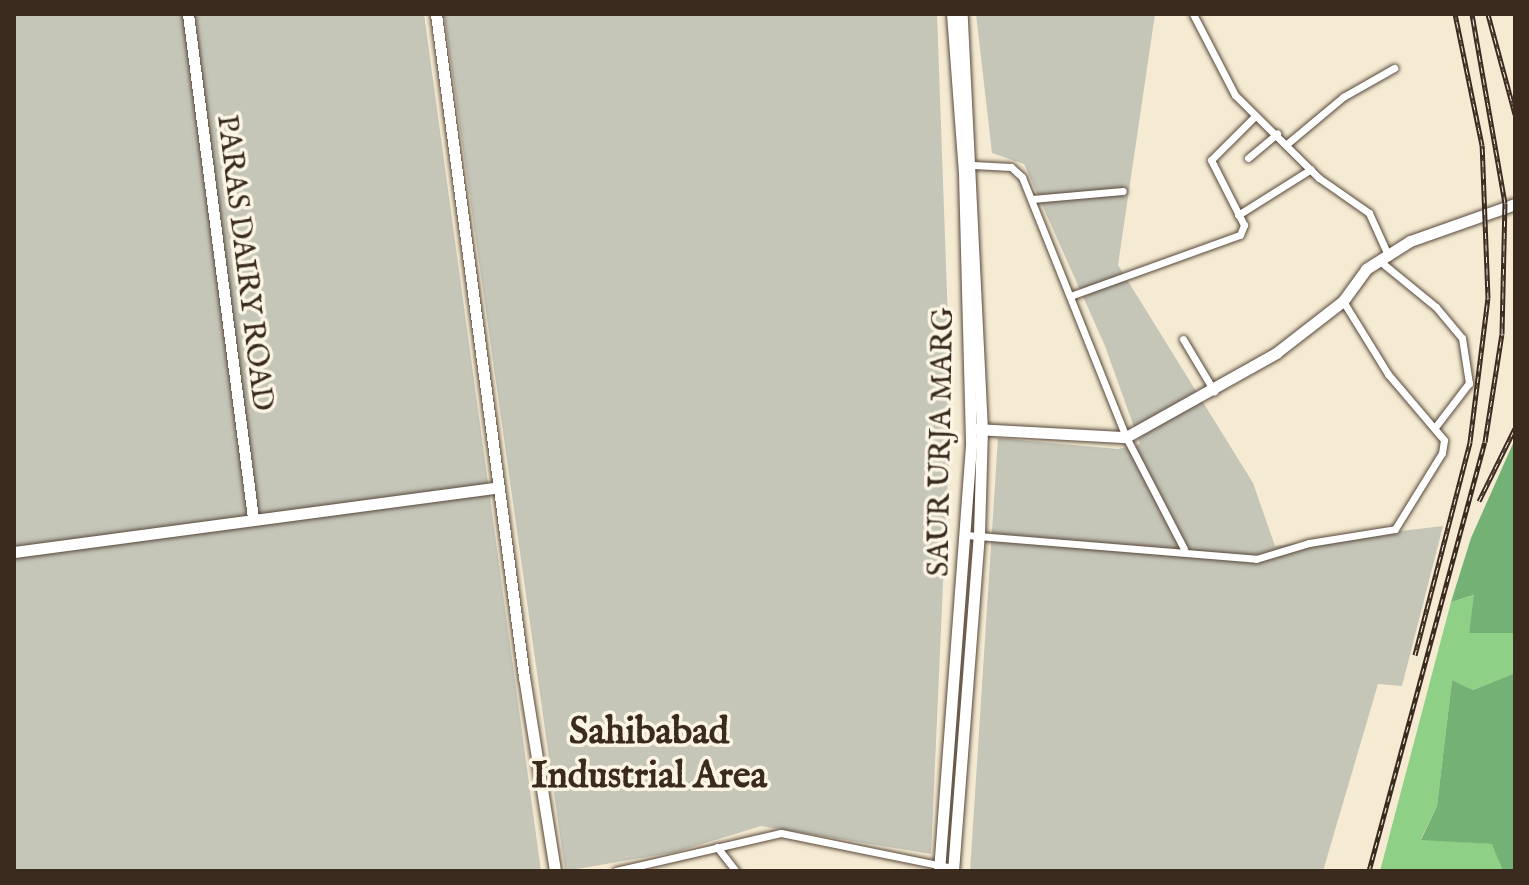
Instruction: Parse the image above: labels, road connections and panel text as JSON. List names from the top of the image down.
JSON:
{
  "streets": {
    "street": ["PARAS DAIRY ROAD", "SAUR URJA MARG"]
  },
  "districts": ["Sahibabad Industrial Area"]
}
